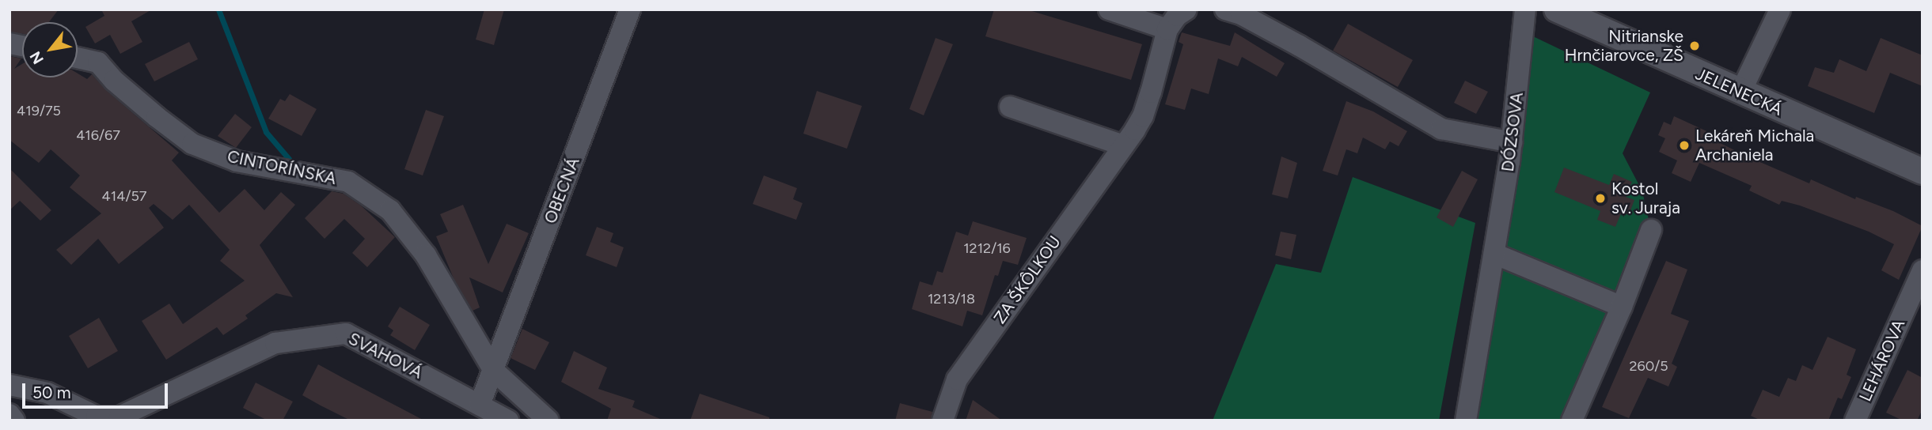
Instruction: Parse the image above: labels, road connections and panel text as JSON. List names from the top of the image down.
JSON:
{
  "streets": {
    "street": [
      "JELENECKÁ",
      "DÓZSOVA",
      "CINTORÍNSKA",
      "OBECNÁ",
      "ZA ŠKÔLKOU",
      "SVAHOVÁ",
      "LEHÁROVA"
    ]
  },
  "crossings": [
    ["CINTORÍNSKA", "OBECNÁ"],
    ["OBECNÁ", "SVAHOVÁ"]
  ],
  "places": ["Nitrianske Hrnčiarovce, ZŠ", "Lekáreň Michala Archaniela", "Kostol sv. Juraja"],
  "house_numbers": [
    "419/75",
    "416/67",
    "414/57",
    "1212/16",
    "1213/18",
    "260/5"
  ],
  "scale_bar": "50 m",
  "north": "bottom left"
}
